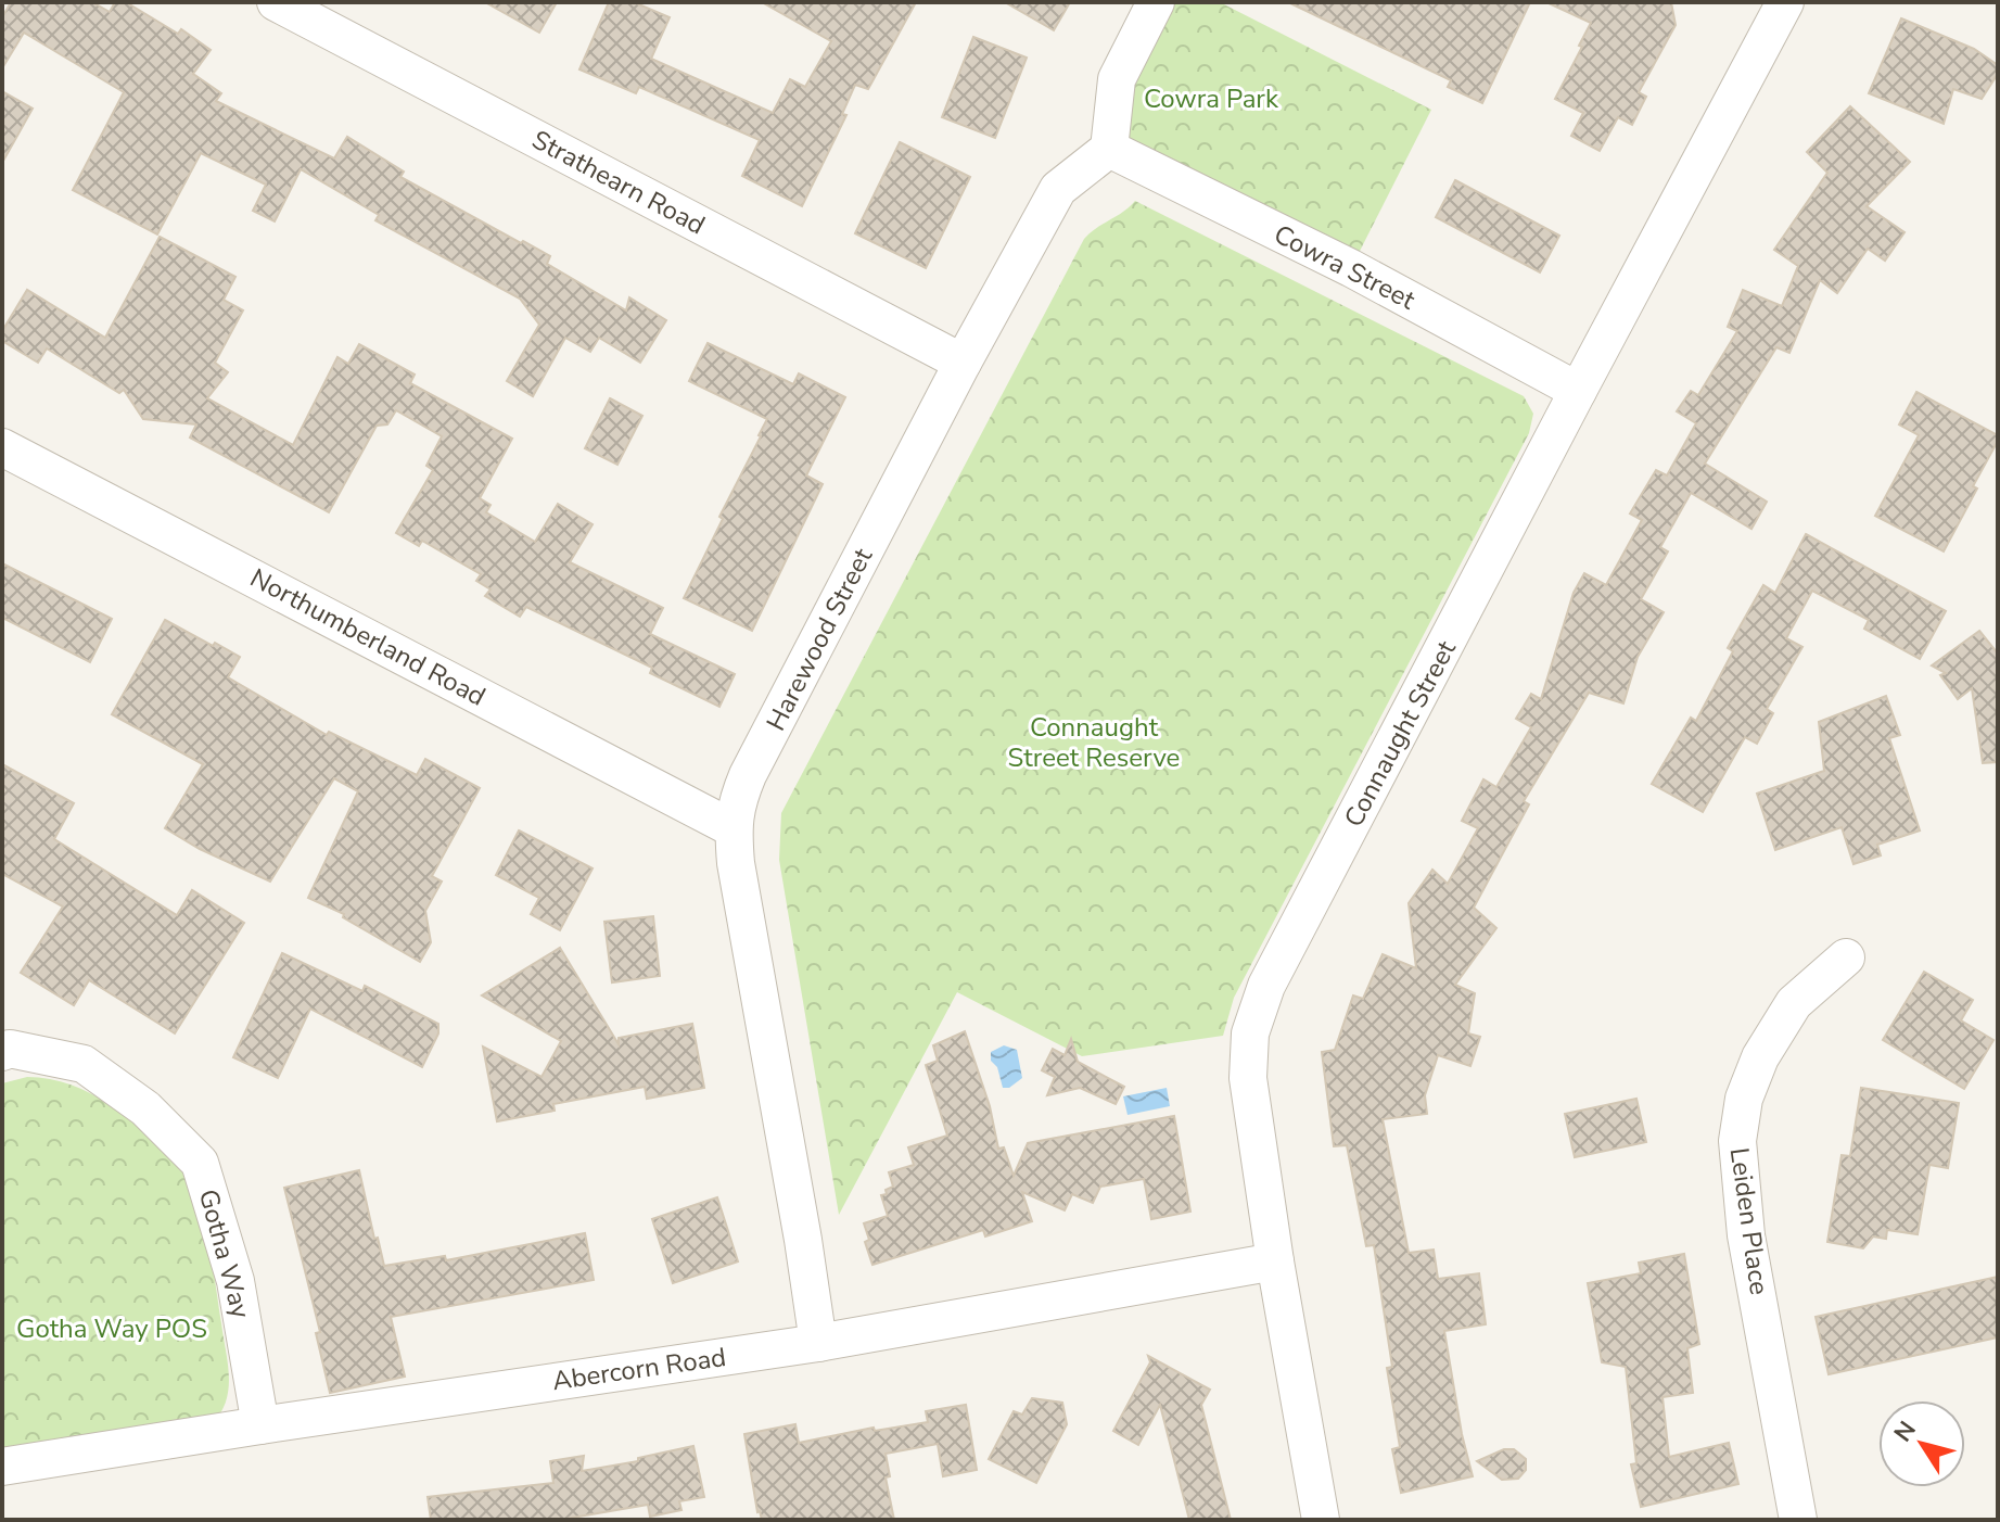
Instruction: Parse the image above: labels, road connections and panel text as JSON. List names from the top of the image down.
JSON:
{
  "streets": {
    "street": [
      "Strathearn Road",
      "Cowra Street",
      "Northumberland Road",
      "Harewood Street",
      "Connaught Street",
      "Leiden Place",
      "Gotha Way",
      "Abercorn Road"
    ]
  },
  "crossings": [
    ["Strathearn Road", "Harewood Street"],
    ["Cowra Street", "Harewood Street"],
    ["Cowra Street", "Connaught Street"],
    ["Northumberland Road", "Harewood Street"],
    ["Harewood Street", "Abercorn Road"],
    ["Connaught Street", "Abercorn Road"],
    ["Gotha Way", "Abercorn Road"]
  ],
  "parks": ["Cowra Park", "Connaught Street Reserve", "Gotha Way POS"],
  "north": "top left"
}
